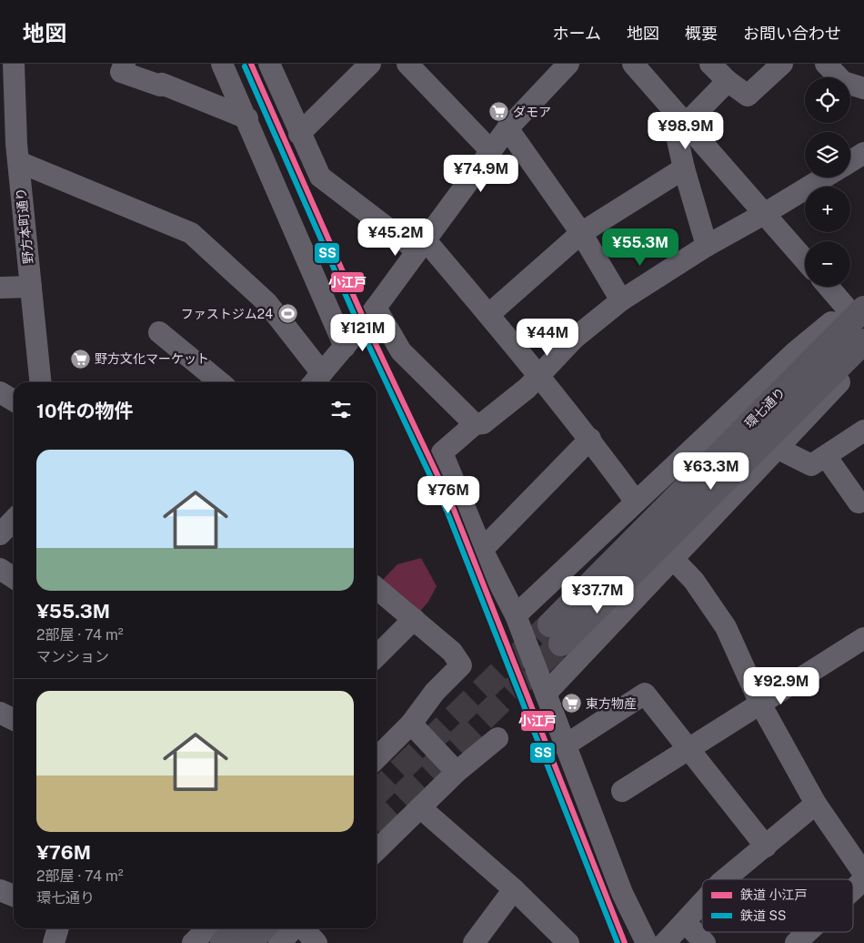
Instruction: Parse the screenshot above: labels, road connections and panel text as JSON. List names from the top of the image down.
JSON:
{
  "streets": {
    "main road": ["環七通り"],
    "street": ["野方本町通り"]
  },
  "places": {
    "supermarket": ["ダモア", "野方文化マーケット", "東方物産"],
    "sports": ["ファストジム24"]
  },
  "lines": ["rail line 小江戸", "rail line SS"],
  "legend": ["鉄道 小江戸", "鉄道 SS"],
  "page": {
    "header": "地図",
    "nav": [
      "ホーム",
      "地図",
      "概要",
      "お問い合わせ"
    ],
    "map_buttons": ["+", "−"],
    "price": [
      "¥98.9M",
      "¥74.9M",
      "¥45.2M",
      "¥55.3M",
      "¥121M",
      "¥44M",
      "¥63.3M",
      "¥76M",
      "¥37.7M",
      "¥92.9M"
    ],
    "heading": "10件の物件",
    "list": [
      {
        "name": "¥55.3M",
        "note": "2部屋 · 74 m² · マンション"
      },
      {
        "name": "¥76M",
        "note": "2部屋 · 74 m² · 環七通り"
      }
    ]
  }
}
